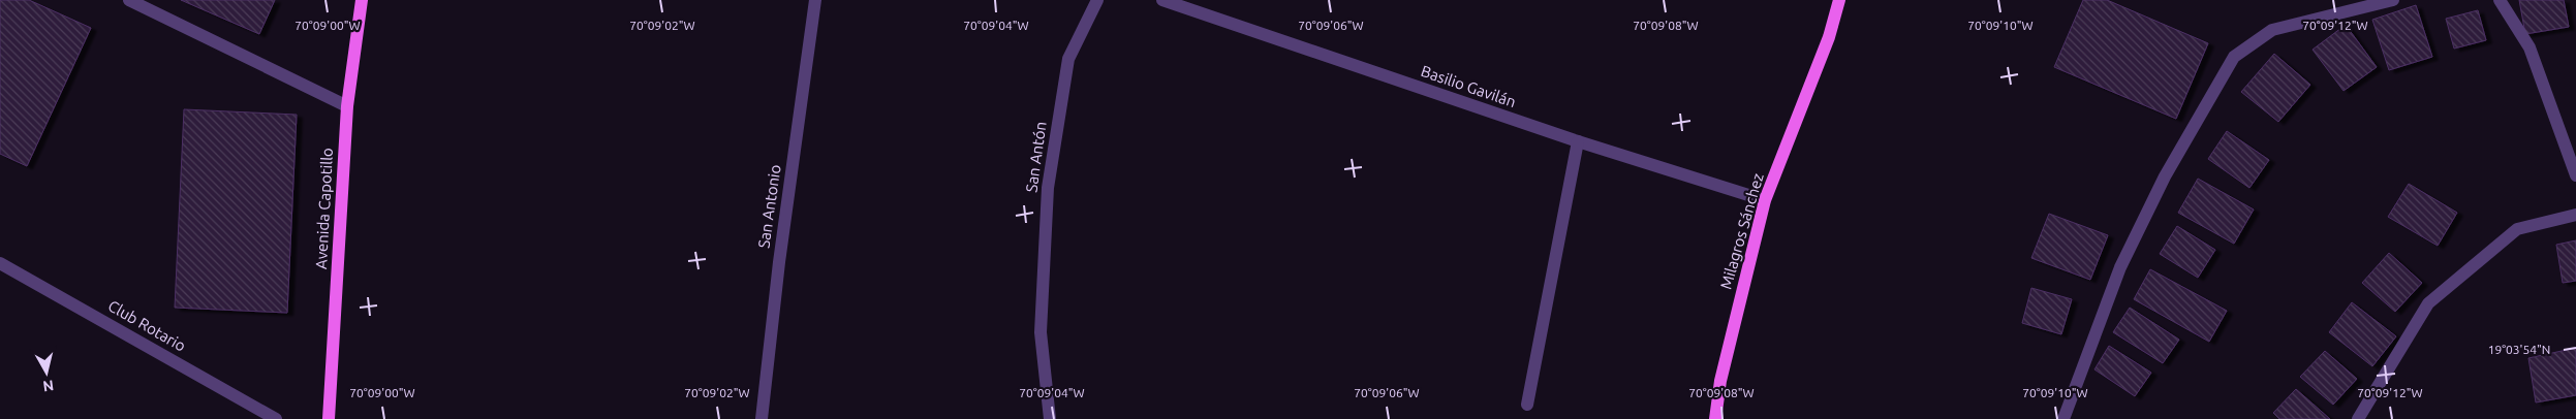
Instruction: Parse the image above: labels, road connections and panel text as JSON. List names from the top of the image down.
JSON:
{
  "streets": {
    "main road": ["Avenida Capotillo", "Milagros Sánchez"],
    "street": [
      "Basilio Gavilán",
      "San Antón",
      "San Antonio",
      "Club Rotario"
    ]
  },
  "crossings": [
    ["Basilio Gavilán", "Milagros Sánchez"]
  ],
  "north": "bottom",
  "coordinates": [
    "70°09'00\"W",
    "70°09'02\"W",
    "70°09'04\"W",
    "70°09'06\"W",
    "70°09'08\"W",
    "70°09'10\"W",
    "70°09'12\"W",
    "19°03'54\"N"
  ]
}
